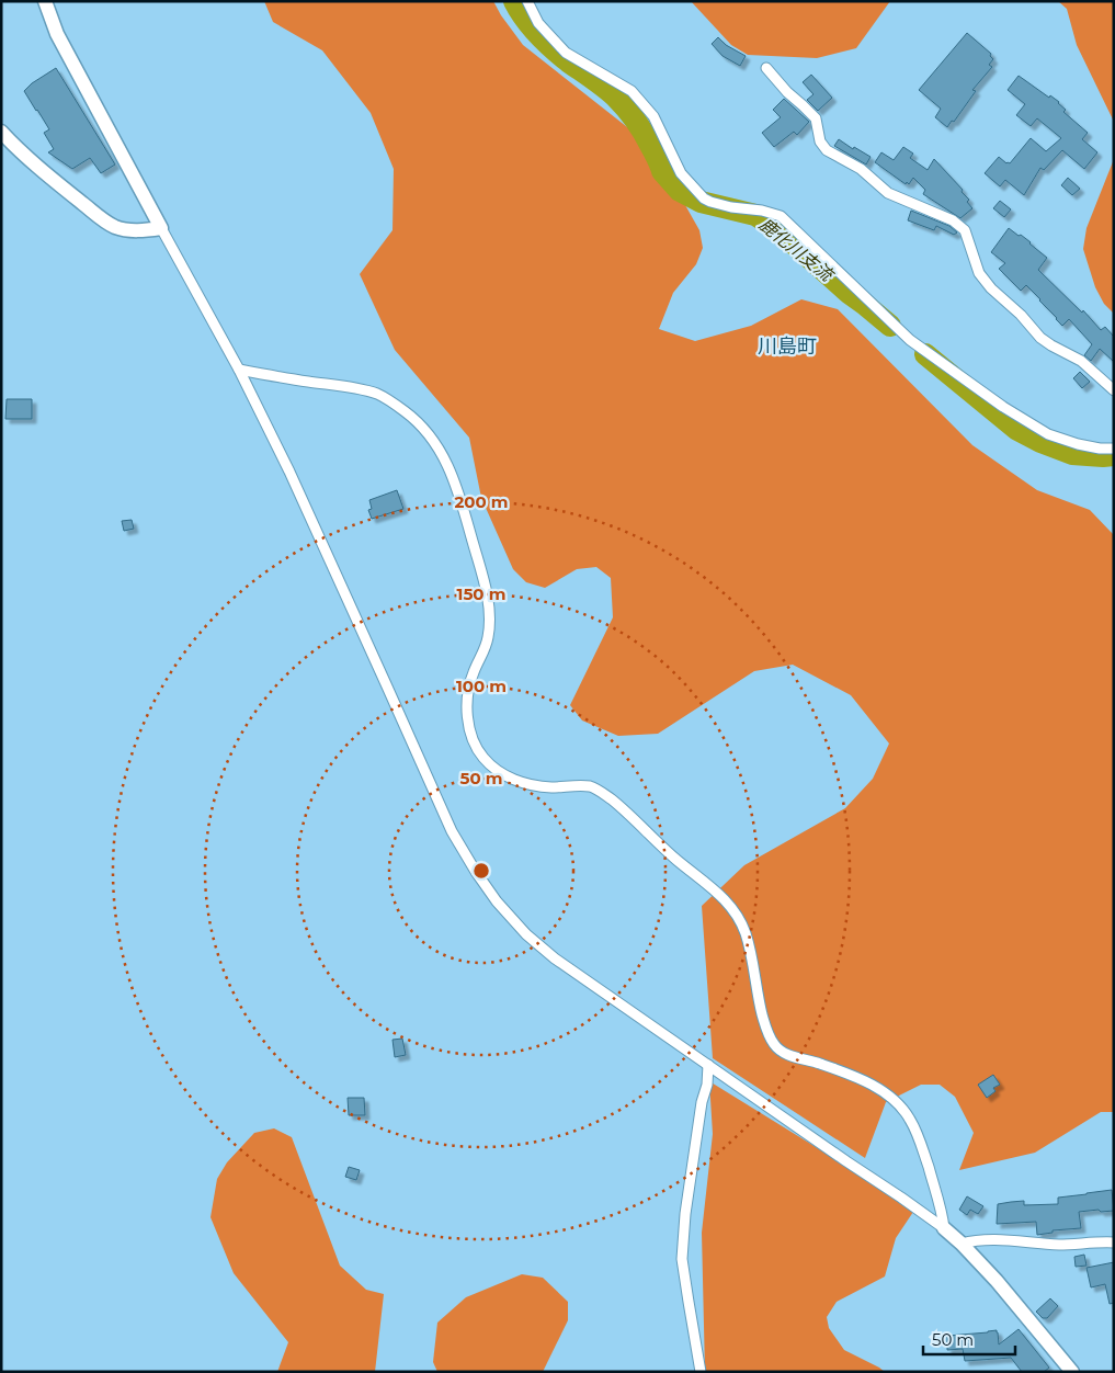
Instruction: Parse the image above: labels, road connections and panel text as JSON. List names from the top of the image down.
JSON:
{
  "districts": ["川島町"],
  "water": ["鹿化川支流"],
  "scale_bar": "50 m",
  "rings": [
    "200 m",
    "150 m",
    "100 m",
    "50 m"
  ]
}
